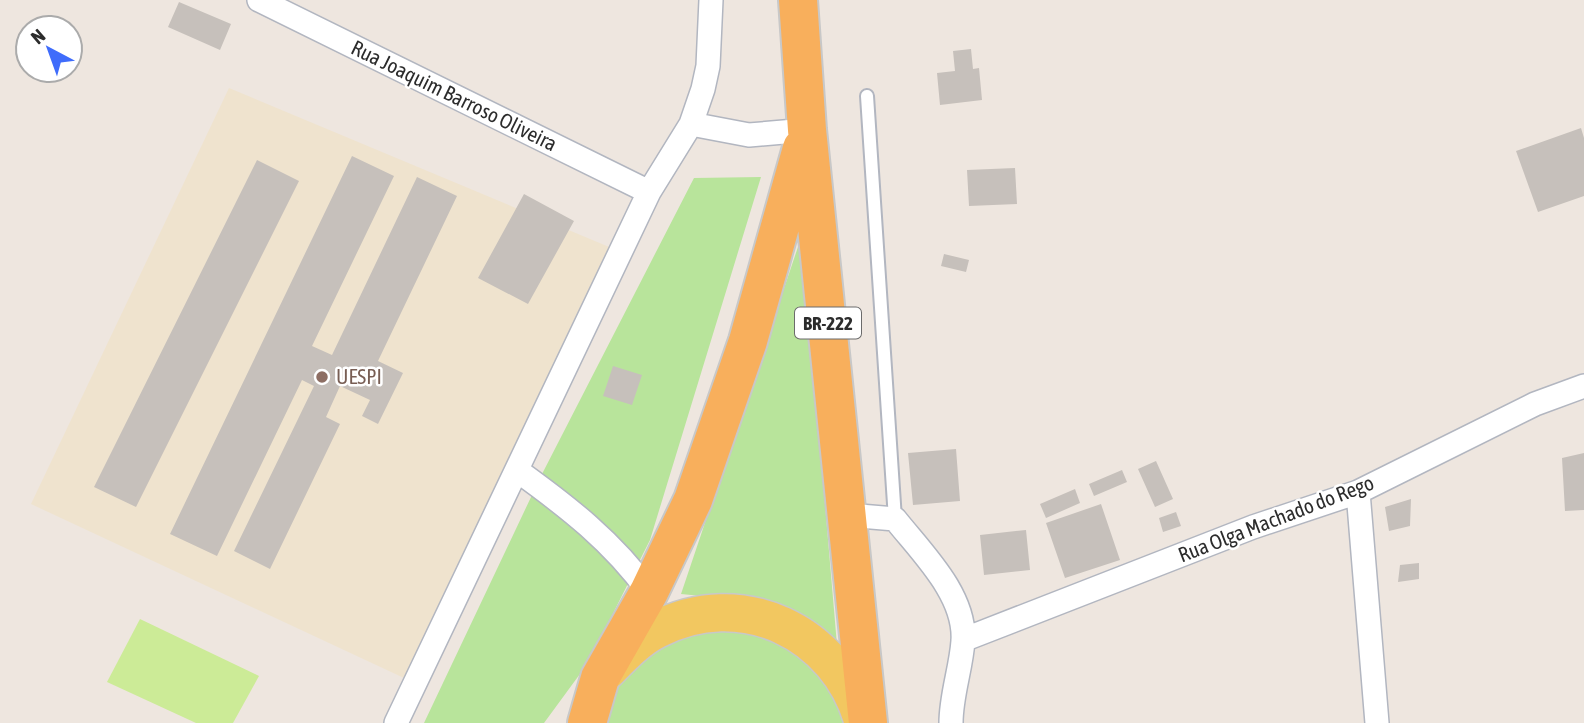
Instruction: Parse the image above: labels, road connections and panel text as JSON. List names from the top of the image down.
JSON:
{
  "streets": {
    "highway": ["BR-222"],
    "street": ["Rua Joaquim Barroso Oliveira", "Rua Olga Machado do Rego"]
  },
  "places": ["UESPI"],
  "north": "top left"
}
